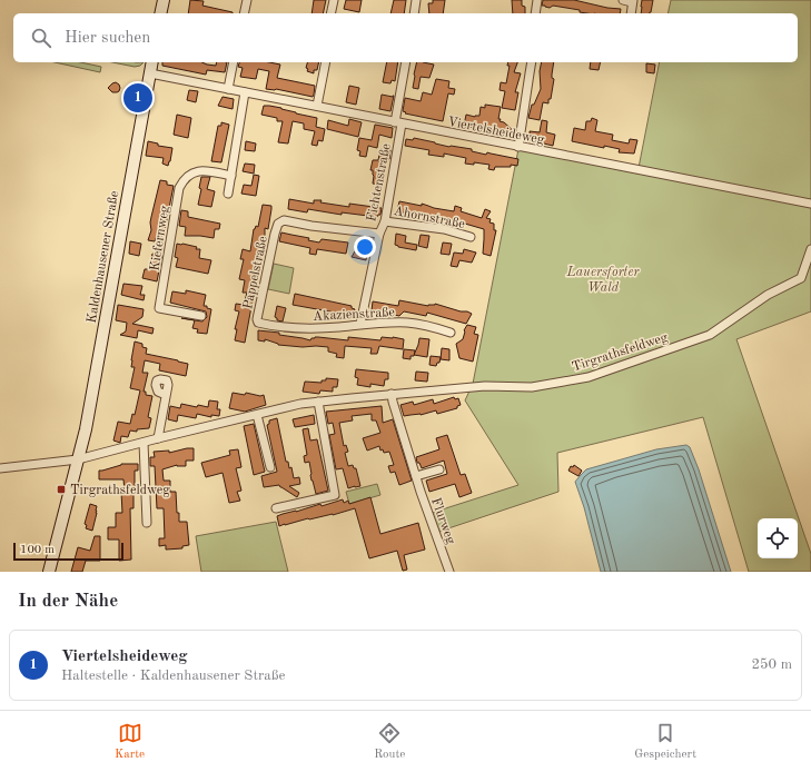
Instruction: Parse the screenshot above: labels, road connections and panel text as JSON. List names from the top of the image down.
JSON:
{
  "streets": {
    "main road": ["Kaldenhausener Straße"],
    "street": [
      "Viertelsheideweg",
      "Fichtenstraße",
      "Ahornstraße",
      "Kiefernweg",
      "Pappelstraße",
      "Akazienstraße",
      "Tirgrathsfeldweg",
      "Flurweg"
    ]
  },
  "crossings": [
    ["Viertelsheideweg", "Fichtenstraße"],
    ["Viertelsheideweg", "Kaldenhausener Straße"],
    ["Fichtenstraße", "Ahornstraße"],
    ["Fichtenstraße", "Pappelstraße"],
    ["Fichtenstraße", "Akazienstraße"],
    ["Kaldenhausener Straße", "Tirgrathsfeldweg"],
    ["Pappelstraße", "Akazienstraße"],
    ["Tirgrathsfeldweg", "Flurweg"]
  ],
  "parks": ["Lauersforter Wald"],
  "places": {
    "transit": ["Tirgrathsfeldweg"]
  },
  "scale_bar": "100 m",
  "page": {
    "search": "Hier suchen",
    "pins": "1",
    "scale": "100 m",
    "heading": "In der Nähe",
    "list": [
      {
        "mark": "1",
        "name": "Viertelsheideweg",
        "note": "Haltestelle · Kaldenhausener Straße",
        "value": "250 m"
      }
    ],
    "nav": ["Karte", "Route", "Gespeichert"]
  }
}
